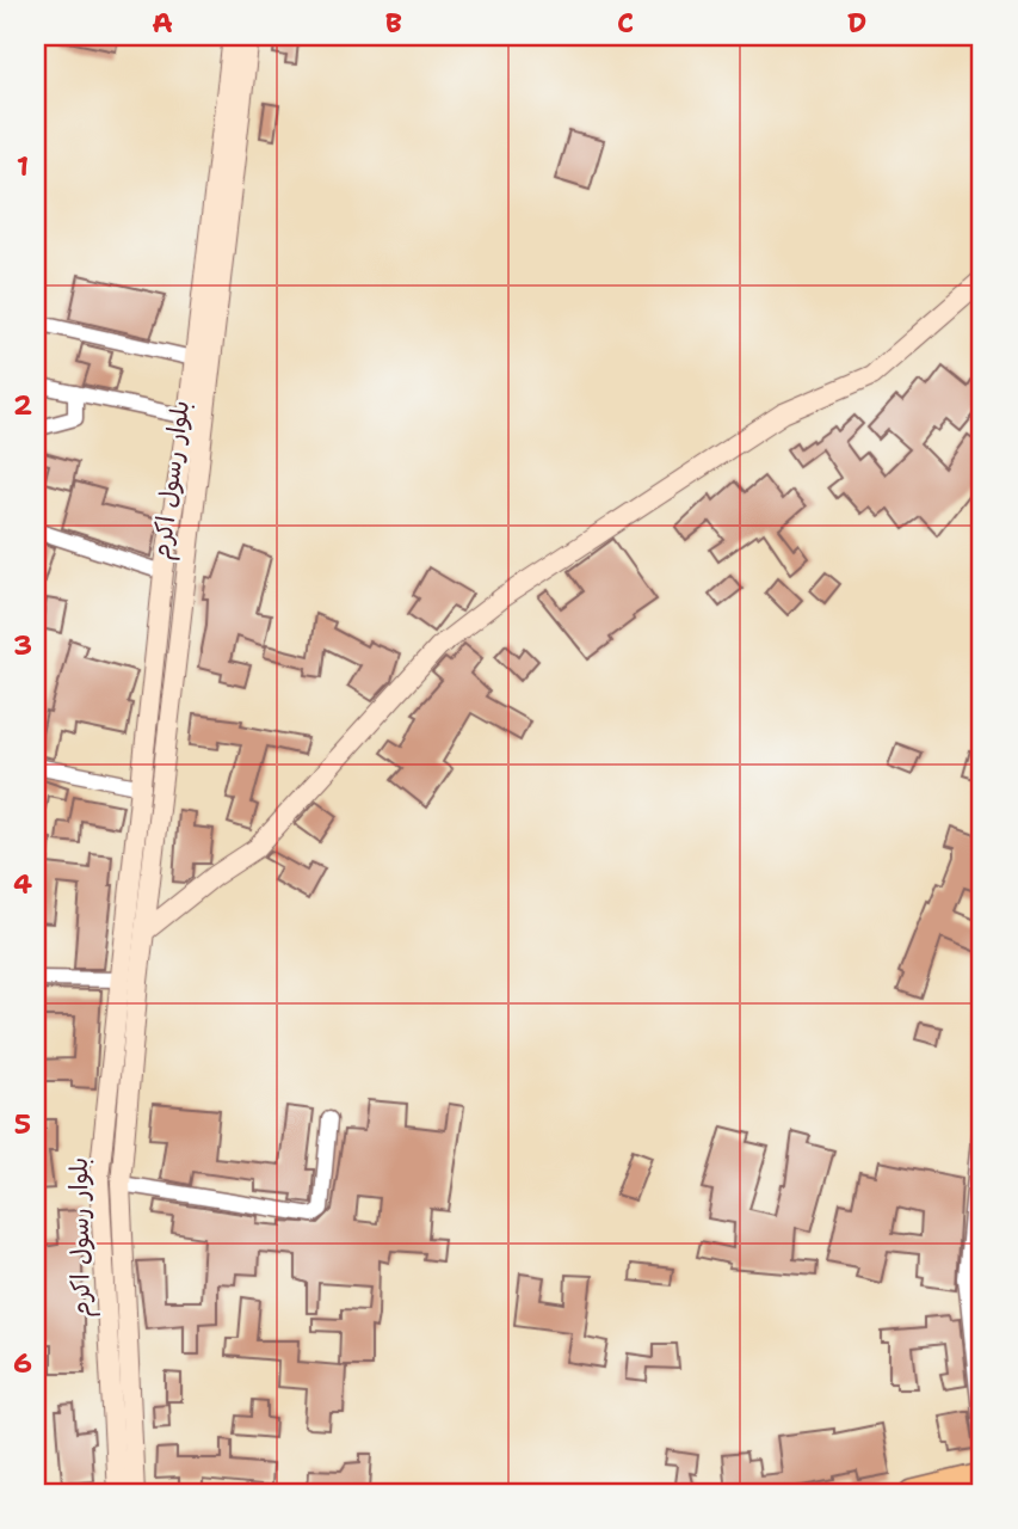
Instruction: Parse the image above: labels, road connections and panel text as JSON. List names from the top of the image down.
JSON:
{
  "streets": {
    "main road": ["بلوار رسول اکرم"]
  },
  "grid": {
    "columns": [
      "A",
      "B",
      "C",
      "D"
    ],
    "rows": [
      "1",
      "2",
      "3",
      "4",
      "5",
      "6"
    ]
  }
}
